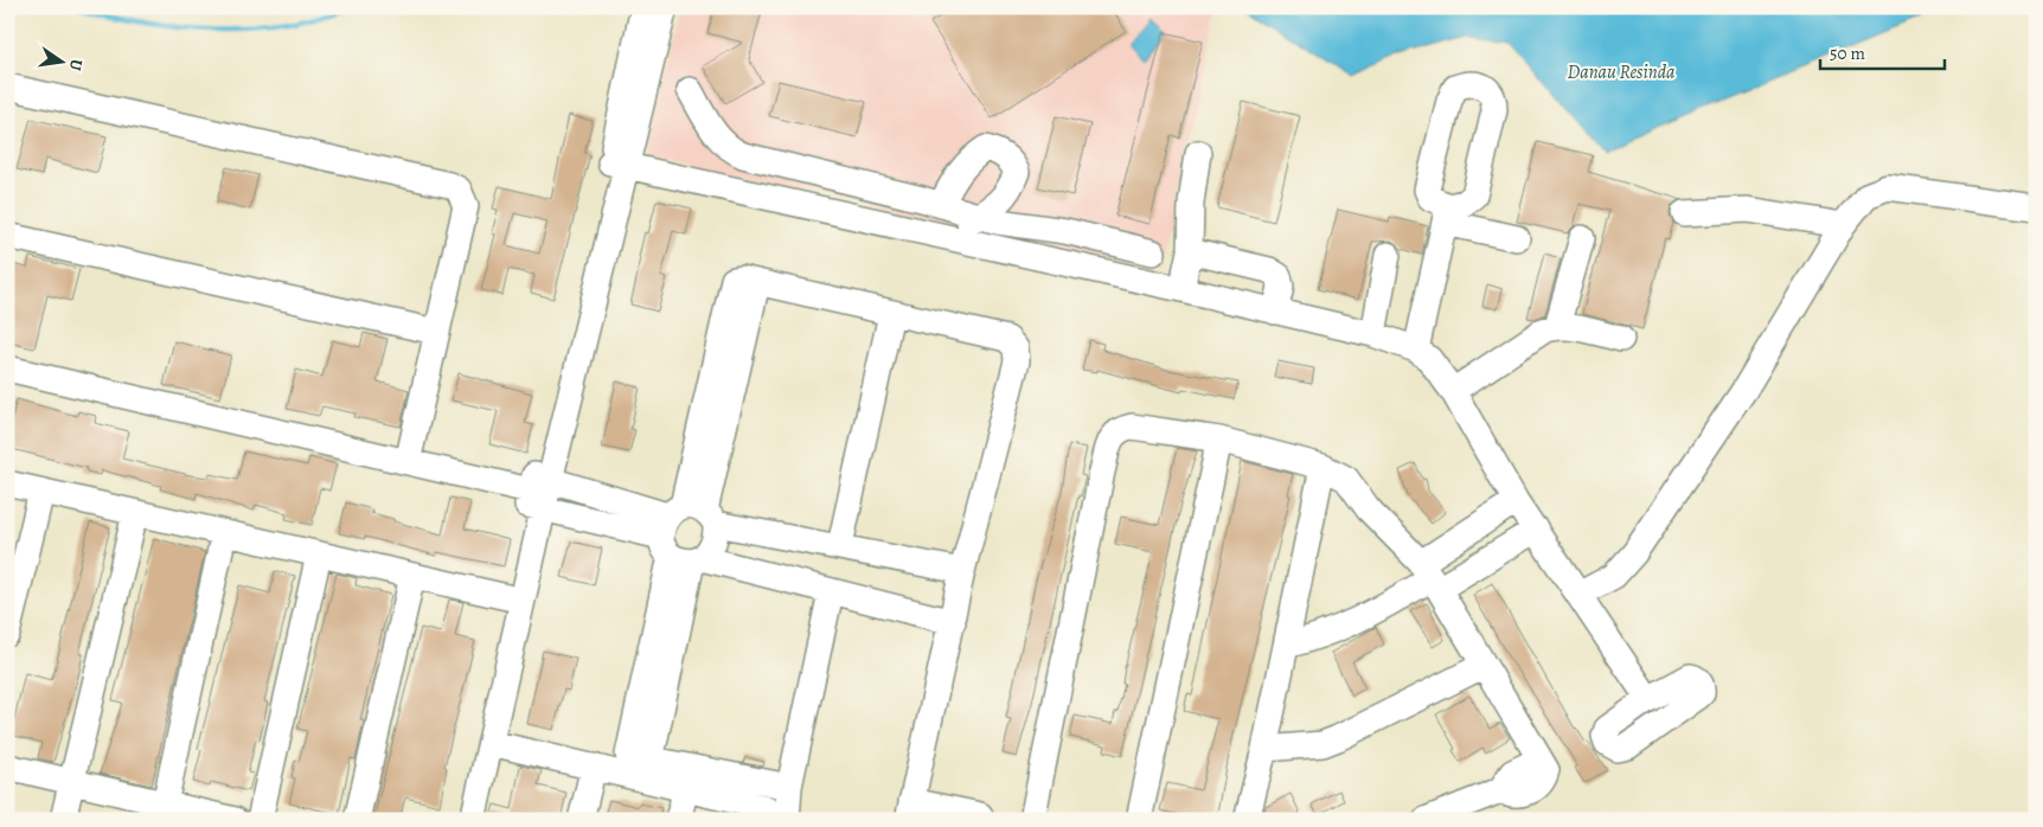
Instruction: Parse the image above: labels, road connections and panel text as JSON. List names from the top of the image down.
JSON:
{
  "water": ["Danau Resinda"],
  "scale_bar": "50 m",
  "north": "right"
}
